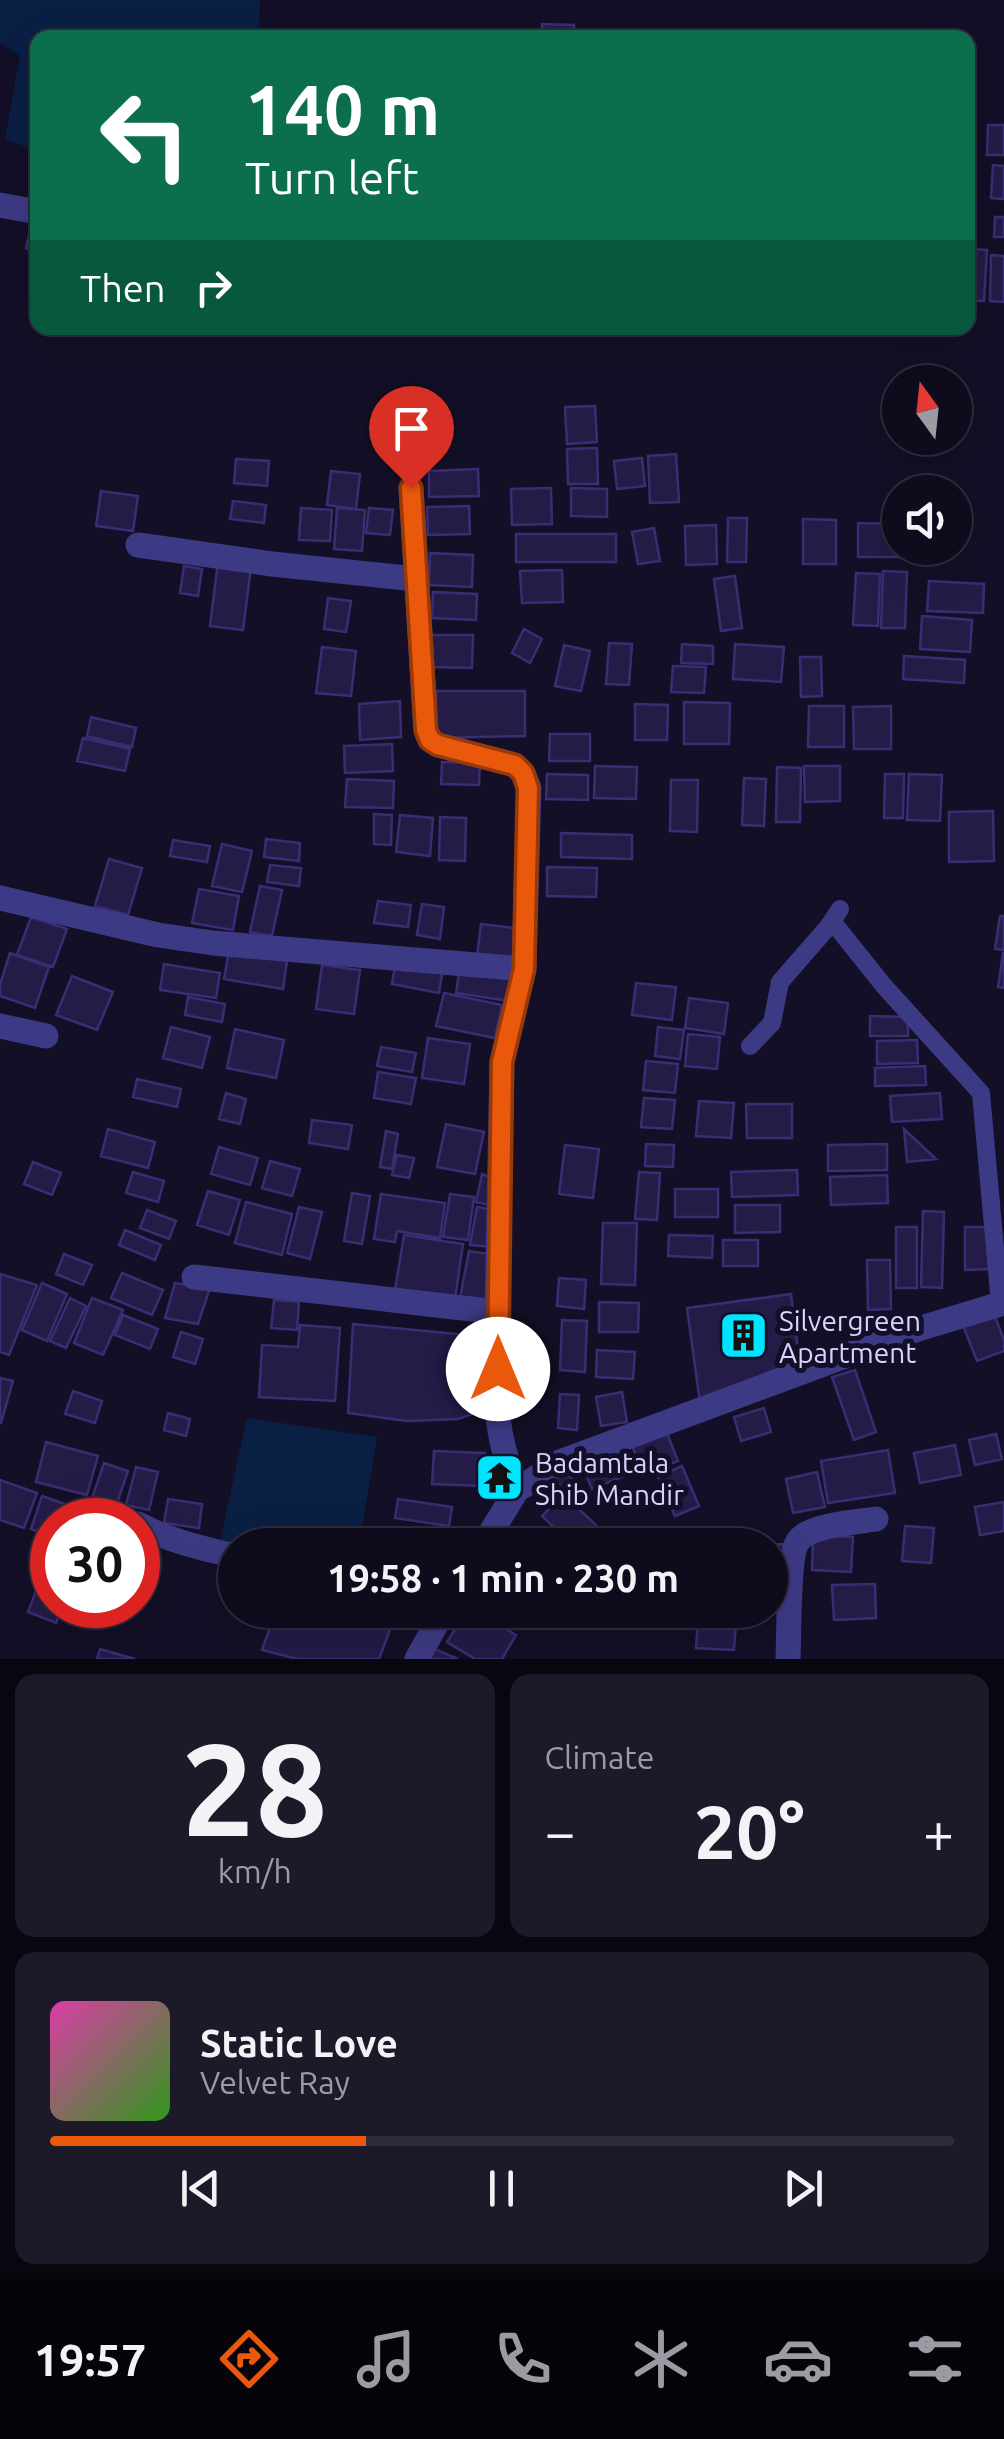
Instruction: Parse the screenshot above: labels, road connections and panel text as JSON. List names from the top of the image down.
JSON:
{
  "places": {
    "building": ["Silvergreen Apartment"],
    "temple": ["Badamtala Shib Mandir"]
  },
  "north": "top",
  "page": {
    "turn": ["140 m", "Turn left"],
    "then": "Then",
    "limit": "30",
    "trip": "19:58 · 1 min · 230 m",
    "tile": [
      ["28", "km/h"],
      "Climate"
    ],
    "heat": ["−", "20°", "+"],
    "song": ["Static Love", "Velvet Ray"],
    "tabs": "19:57"
  }
}
